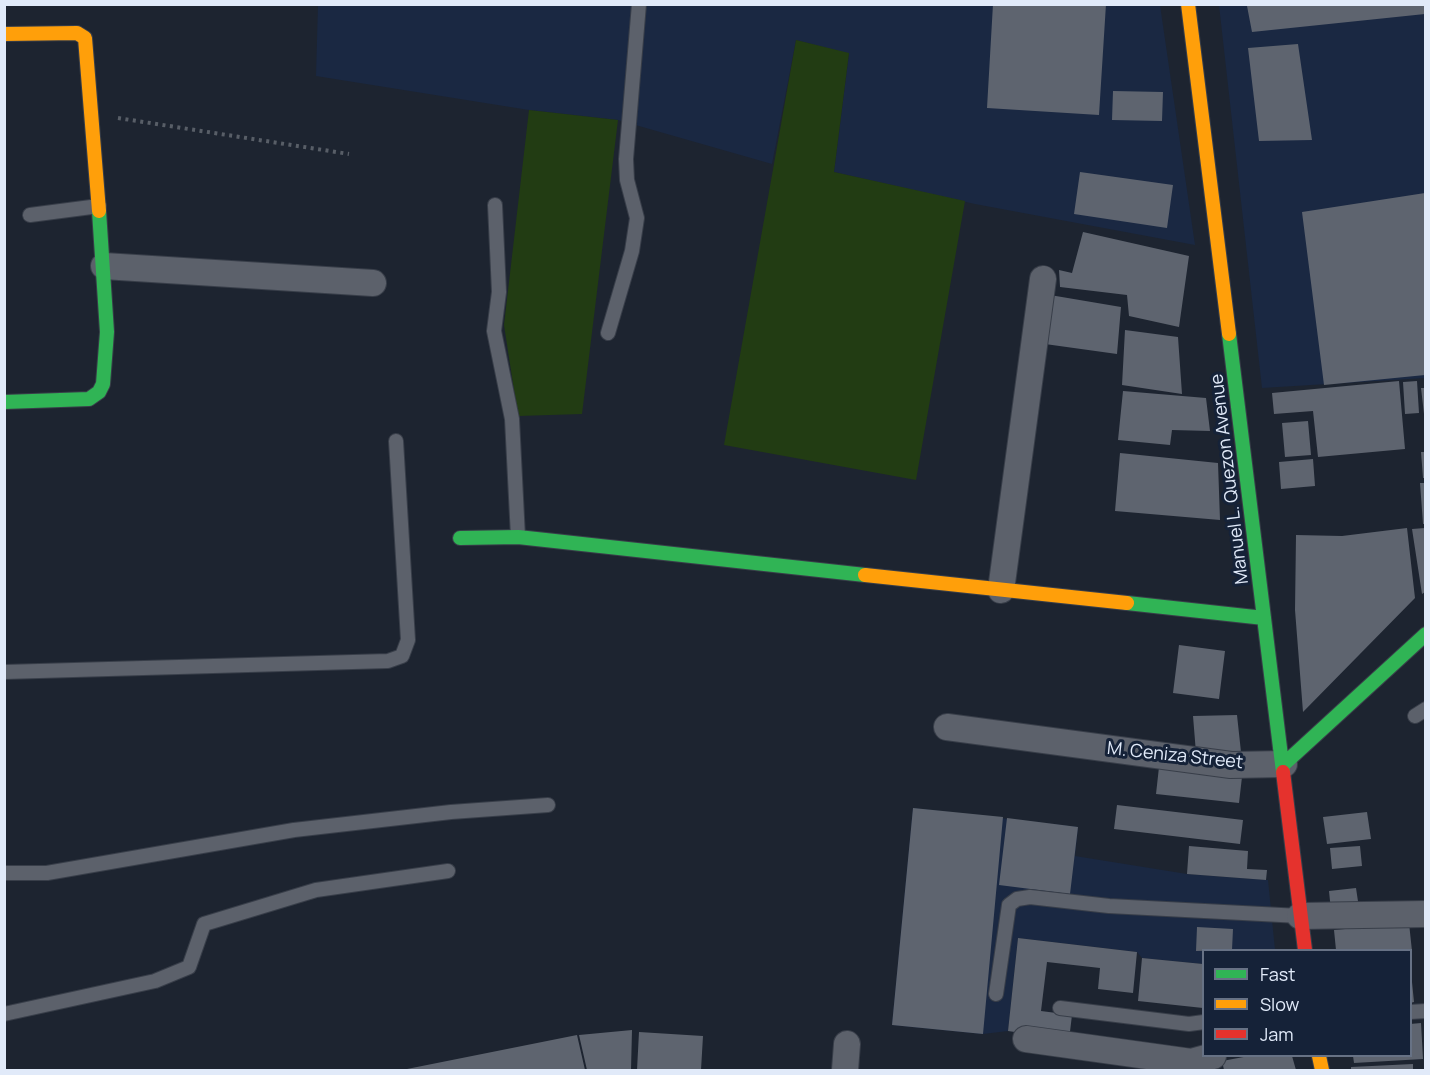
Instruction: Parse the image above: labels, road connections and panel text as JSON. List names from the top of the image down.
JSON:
{
  "streets": {
    "street": ["Manuel L. Quezon Avenue", "M. Ceniza Street"]
  },
  "crossings": [
    ["Manuel L. Quezon Avenue", "M. Ceniza Street"]
  ],
  "legend": ["Fast", "Slow", "Jam"]
}
